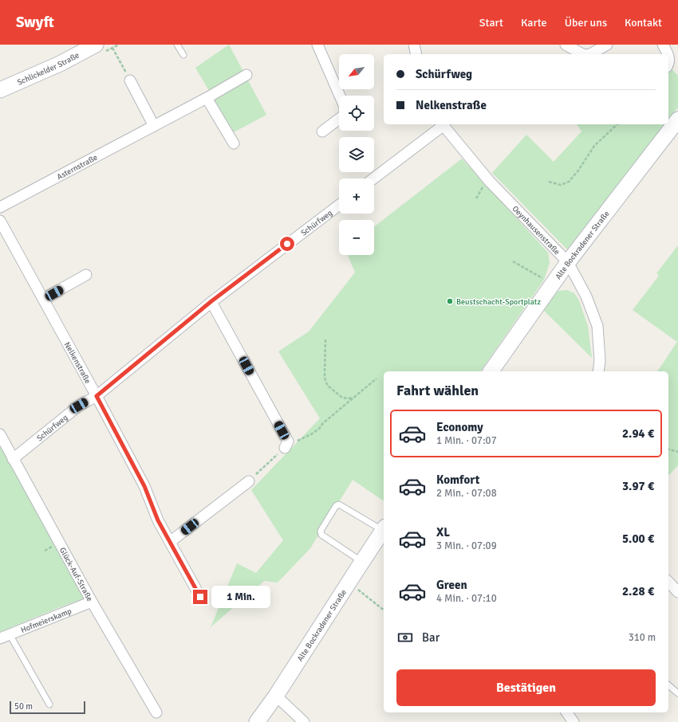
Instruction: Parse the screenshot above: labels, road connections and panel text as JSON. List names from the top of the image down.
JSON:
{
  "streets": {
    "street": [
      "Schlickelder Straße",
      "Asternstraße",
      "Schürfweg",
      "Oeynhausenstraße",
      "Alte Bockradener Straße",
      "Nelkenstraße",
      "Glück-Auf-Straße",
      "Hofmeierskamp"
    ]
  },
  "crossings": [
    ["Schürfweg", "Nelkenstraße"],
    ["Schürfweg", "Glück-Auf-Straße"],
    ["Oeynhausenstraße", "Alte Bockradener Straße"],
    ["Glück-Auf-Straße", "Hofmeierskamp"]
  ],
  "places": ["Beustschacht-Sportplatz"],
  "scale_bar": "50 m",
  "north": "bottom left",
  "page": {
    "header": "Swyft",
    "nav": [
      "Start",
      "Karte",
      "Über uns",
      "Kontakt"
    ],
    "map_buttons": ["+", "−"],
    "banner": ["Schürfweg", "Nelkenstraße"],
    "heading": "Fahrt wählen",
    "list": [
      {
        "name": "Economy",
        "note": "1 Min. · 07:07",
        "value": "2.94 €"
      },
      {
        "name": "Komfort",
        "note": "2 Min. · 07:08",
        "value": "3.97 €"
      },
      {
        "name": "XL",
        "note": "3 Min. · 07:09",
        "value": "5.00 €"
      },
      {
        "name": "Green",
        "note": "4 Min. · 07:10",
        "value": "2.28 €"
      }
    ],
    "bubble": "1 Min.",
    "pay": ["Bar", "310 m"],
    "buttons": "Bestätigen",
    "scale": "50 m"
  }
}
